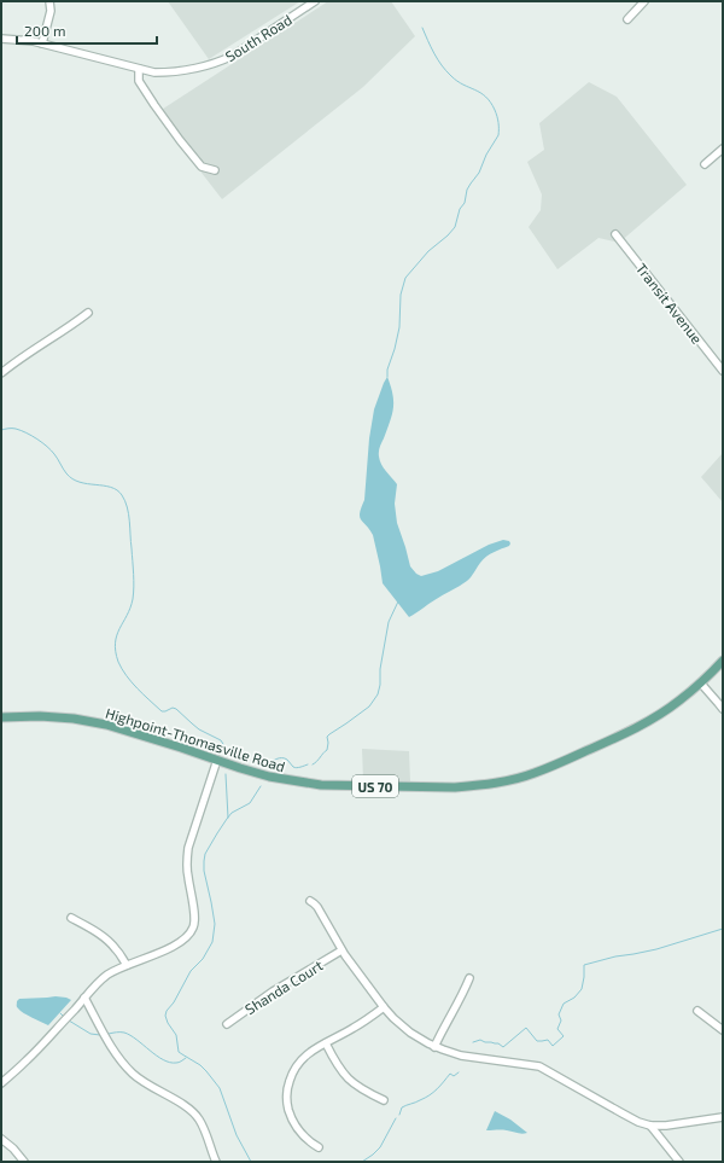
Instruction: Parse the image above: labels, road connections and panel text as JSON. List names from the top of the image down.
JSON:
{
  "streets": {
    "main road": ["Highpoint-Thomasville Road", "US 70"],
    "street": ["South Road", "Transit Avenue", "Shanda Court"]
  },
  "scale_bar": "200 m"
}
